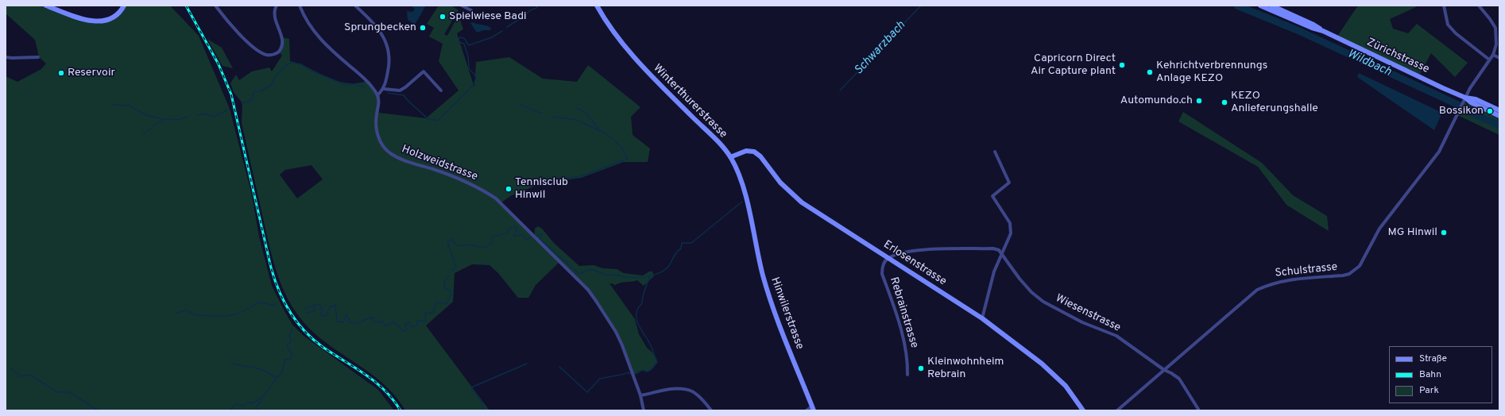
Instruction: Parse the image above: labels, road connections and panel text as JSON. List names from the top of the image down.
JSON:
{
  "streets": {
    "main road": [
      "Zürichstrasse",
      "Winterthurerstrasse",
      "Erlosenstrasse",
      "Hinwilerstrasse"
    ],
    "street": [
      "Holzweidstrasse",
      "Schulstrasse",
      "Rebrainstrasse",
      "Wiesenstrasse"
    ]
  },
  "crossings": [
    ["Zürichstrasse", "Schulstrasse"],
    ["Winterthurerstrasse", "Erlosenstrasse"],
    ["Winterthurerstrasse", "Hinwilerstrasse"],
    ["Erlosenstrasse", "Rebrainstrasse"],
    ["Schulstrasse", "Wiesenstrasse"]
  ],
  "water": ["Schwarzbach", "Wildbach"],
  "places": [
    "Spielwiese Badi",
    "Sprungbecken",
    "Capricorn Direct Air Capture plant",
    "Kehrichtverbrennungs Anlage KEZO",
    "Reservoir",
    "Automundo.ch",
    "KEZO Anlieferungshalle",
    "Bossikon",
    "Tennisclub Hinwil",
    "MG Hinwil",
    "Kleinwohnheim Rebrain"
  ],
  "legend": ["Straße", "Bahn", "Park"]
}
